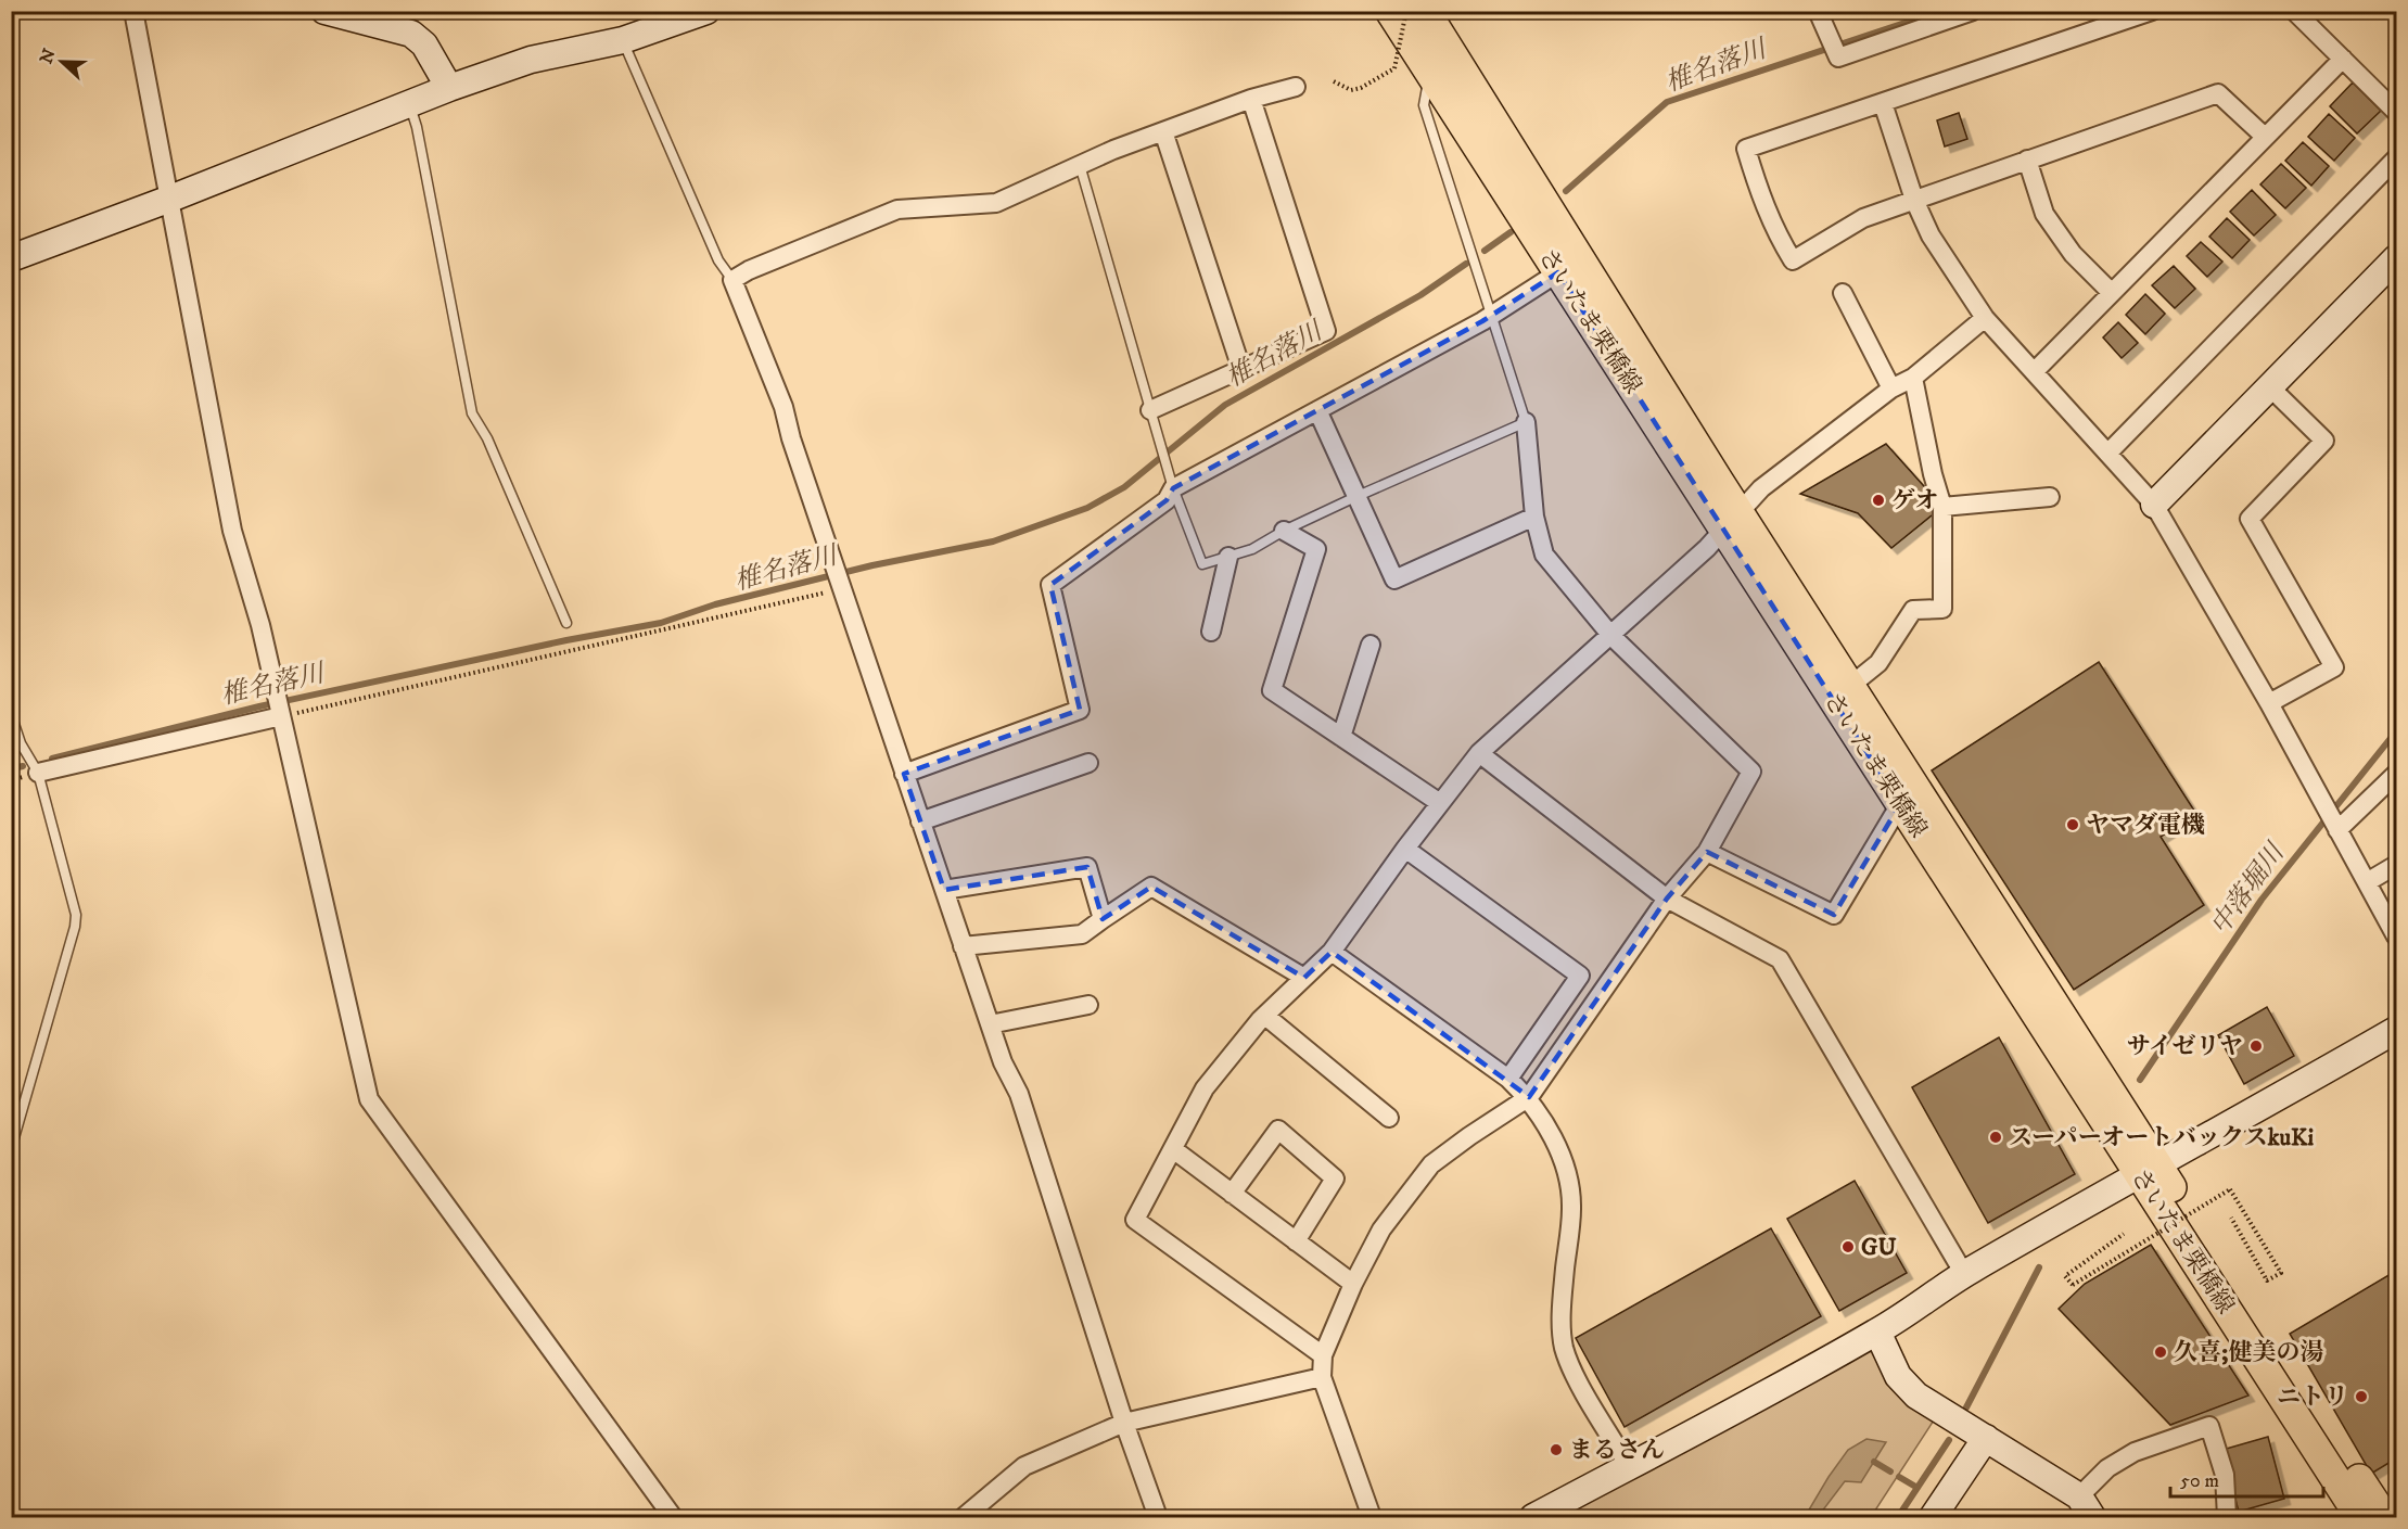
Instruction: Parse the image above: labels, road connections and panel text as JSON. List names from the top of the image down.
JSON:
{
  "streets": {
    "main road": ["さいたま栗橋線"]
  },
  "water": ["椎名落川", "中落堀川"],
  "places": [
    "ゲオ",
    "ヤマダ電機",
    "サイゼリヤ",
    "スーパーオートバックスkuKi",
    "GU",
    "久喜;健美の湯",
    "ニトリ",
    "まるさん"
  ],
  "scale_bar": "50 m",
  "north": "left"
}
